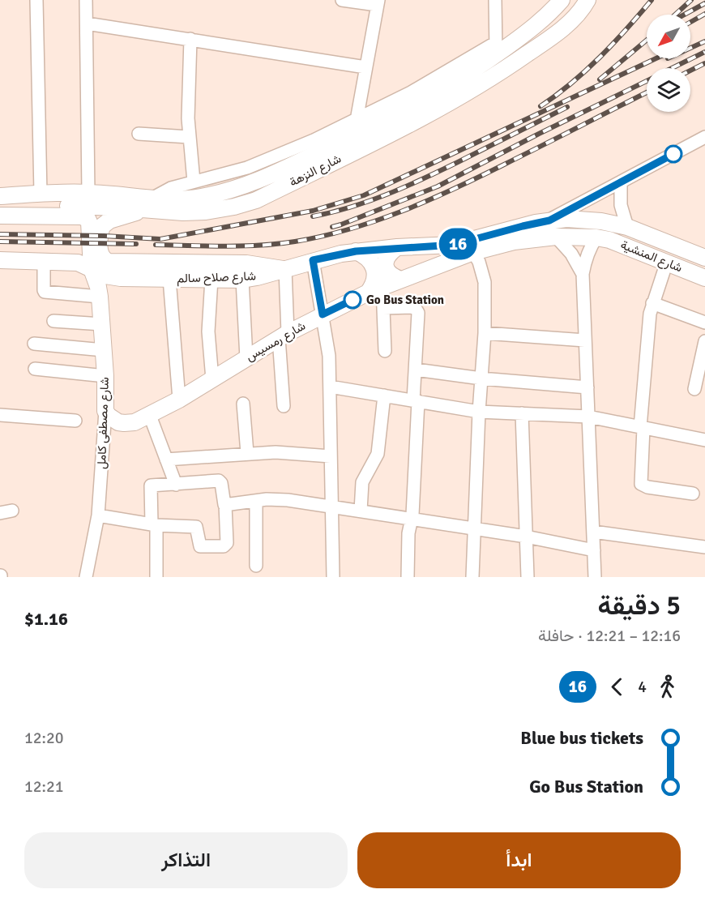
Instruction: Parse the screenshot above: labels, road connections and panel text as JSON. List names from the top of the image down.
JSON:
{
  "streets": {
    "main road": [
      "شارع النزهة",
      "شارع المنشية",
      "شارع صلاح سالم",
      "شارع رمسيس",
      "شارع مصطفى كامل"
    ]
  },
  "crossings": [
    ["شارع المنشية", "شارع صلاح سالم"],
    ["شارع المنشية", "شارع رمسيس"],
    ["شارع صلاح سالم", "شارع مصطفى كامل"],
    ["شارع رمسيس", "شارع مصطفى كامل"]
  ],
  "places": ["Go Bus Station"],
  "lines": ["bus line 16"],
  "north": "bottom left",
  "page": {
    "on_map": "16",
    "heading": ["5 دقيقة", "12:16 – 12:21 · حافلة", "$1.16"],
    "legs": ["4", "16"],
    "list": [
      {
        "name": "Blue bus tickets",
        "value": "12:20"
      },
      {
        "name": "Go Bus Station",
        "value": "12:21"
      }
    ],
    "buttons": ["ابدأ", "التذاكر"]
  }
}
